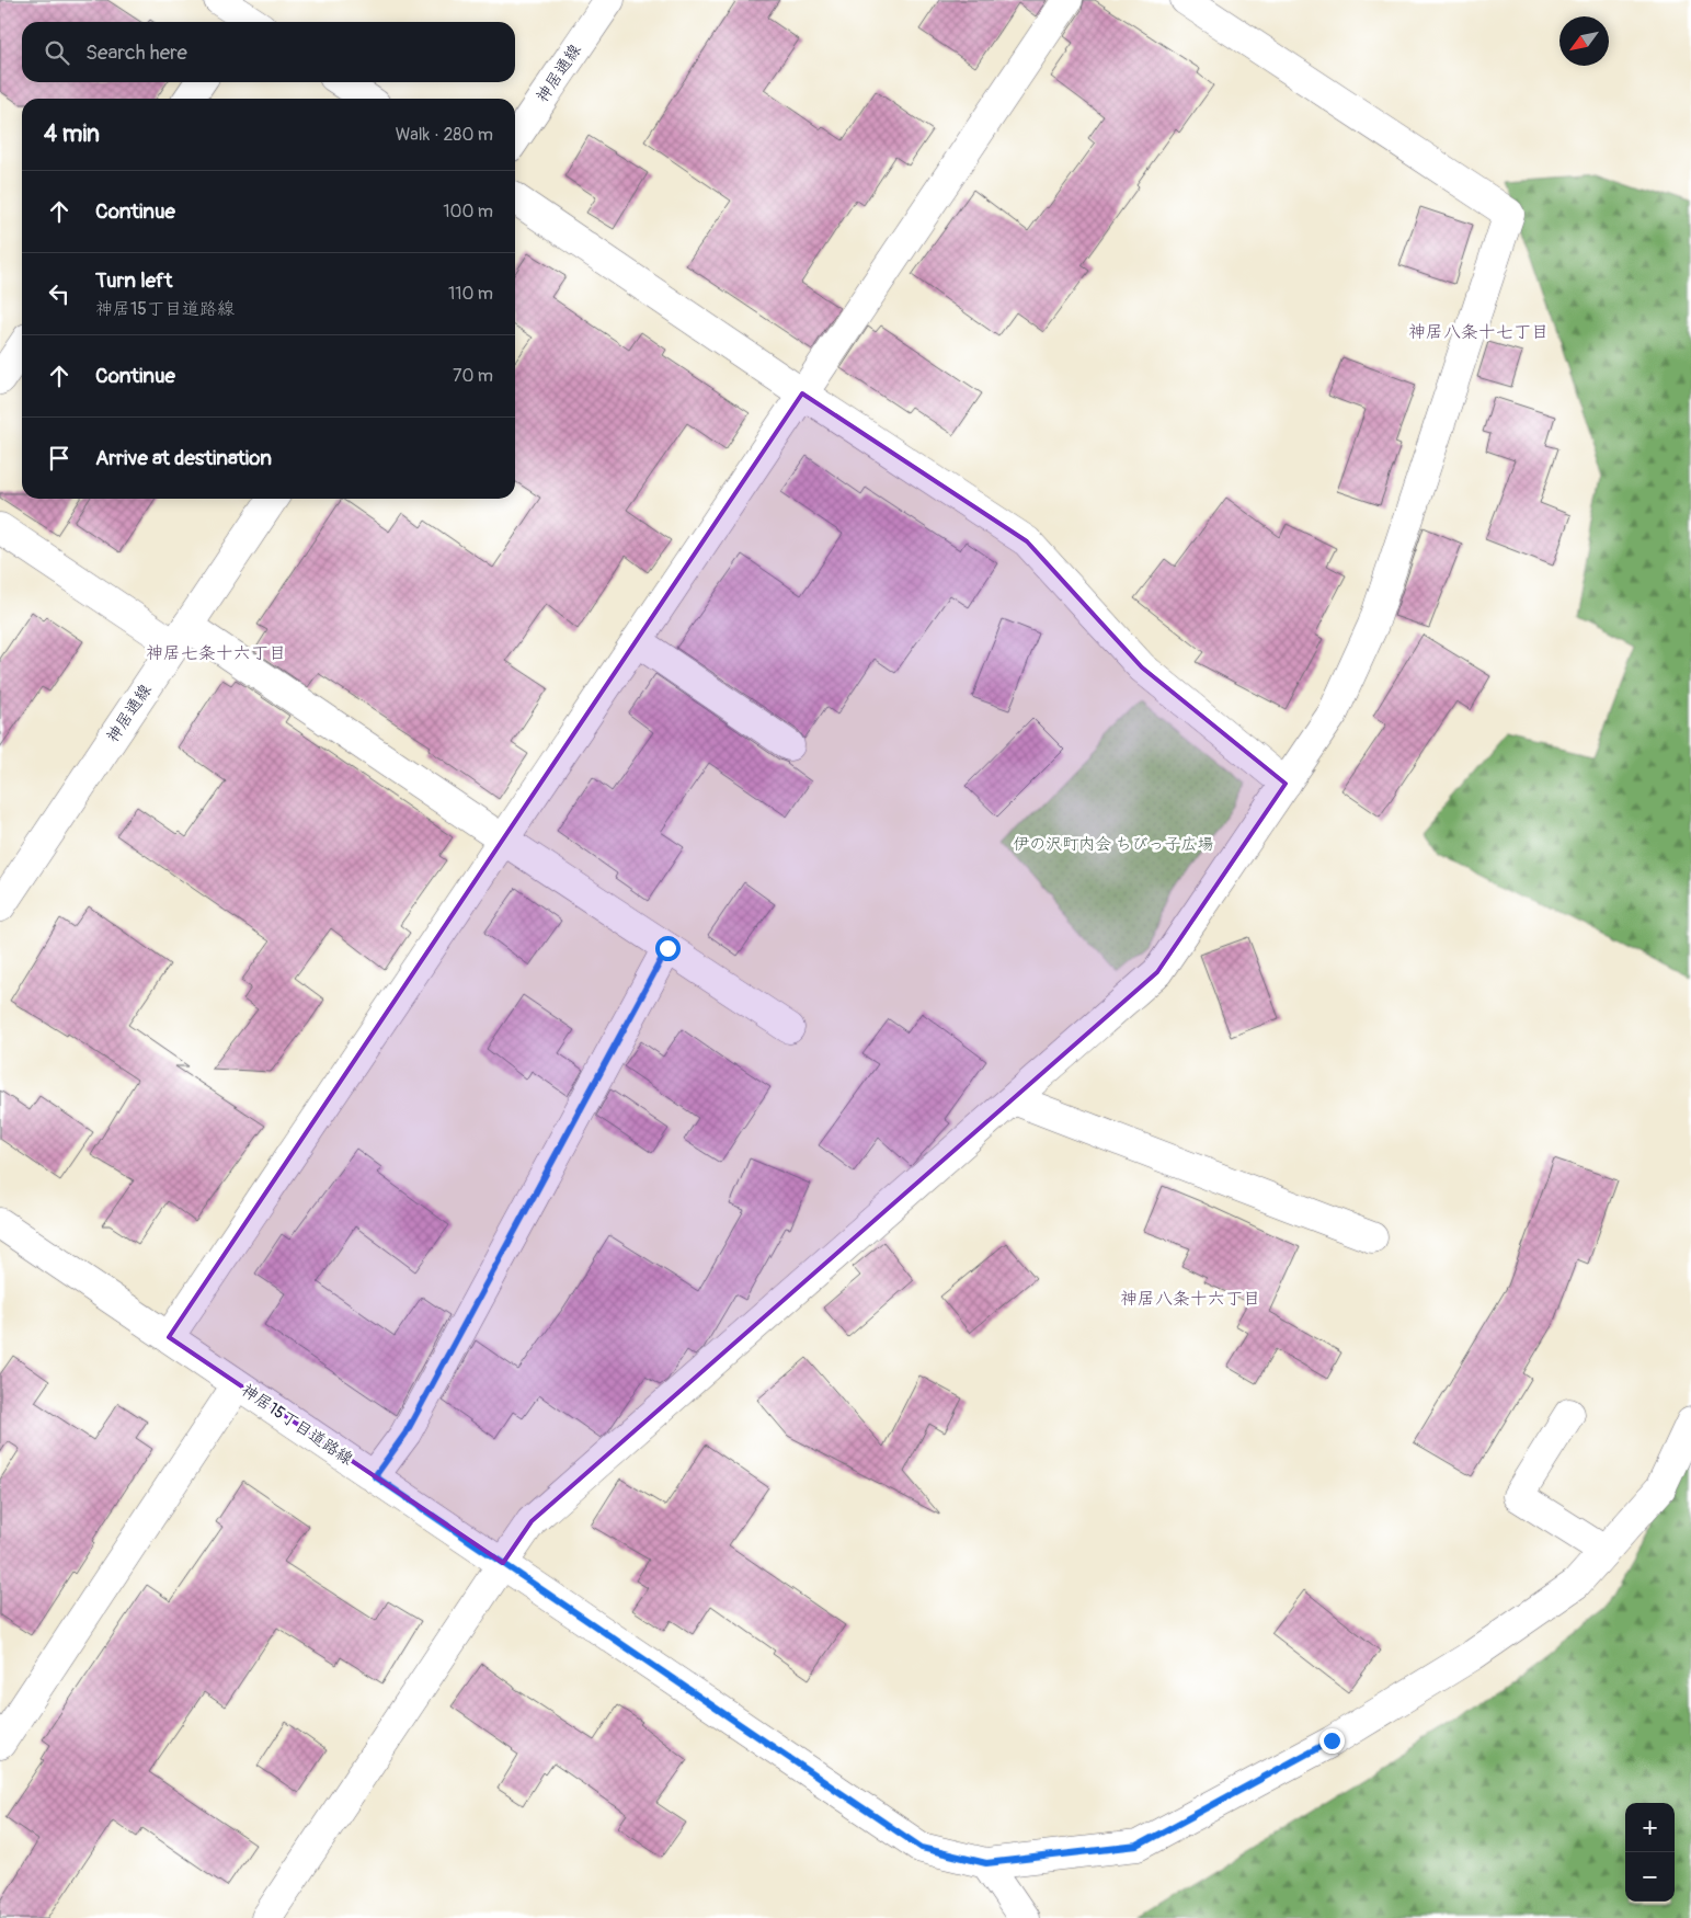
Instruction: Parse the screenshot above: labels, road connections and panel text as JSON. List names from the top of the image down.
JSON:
{
  "streets": {
    "street": ["神居通線", "神居15丁目道路線"]
  },
  "districts": ["神居八条十七丁目", "神居七条十六丁目", "神居八条十六丁目"],
  "parks": ["伊の沢町内会 ちびっ子広場"],
  "north": "bottom left",
  "page": {
    "search": "Search here",
    "heading": ["4 min", "Walk · 280 m"],
    "list": [
      ["Continue", "100 m"],
      ["Turn left", "神居15丁目道路線", "110 m"],
      ["Continue", "70 m"],
      "Arrive at destination"
    ],
    "map_buttons": ["+", "−"]
  }
}
